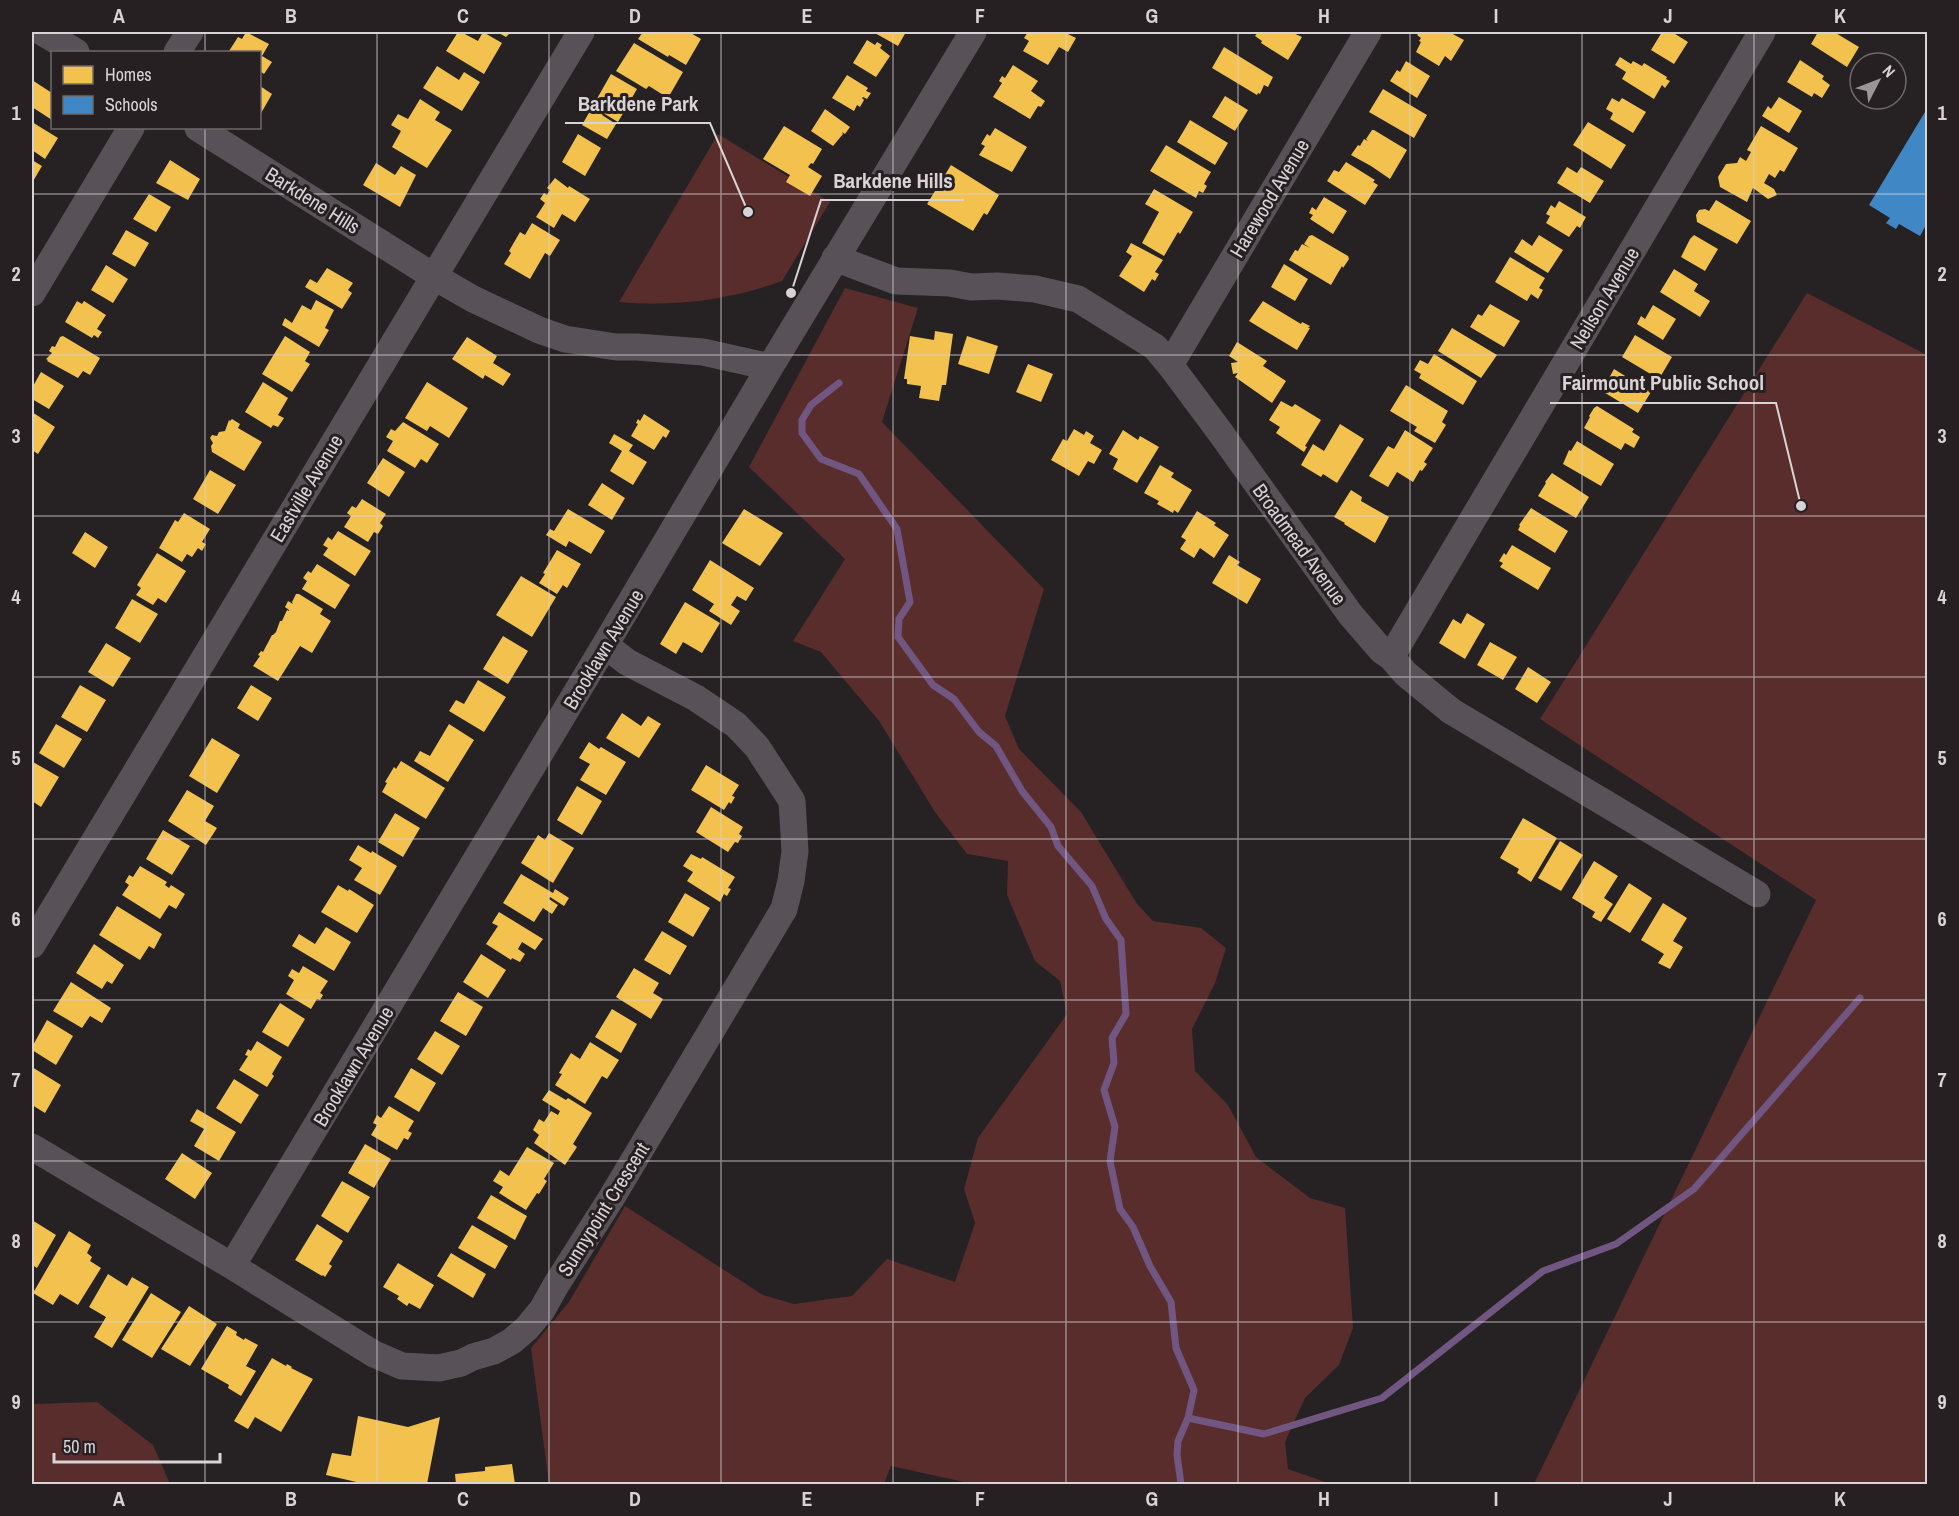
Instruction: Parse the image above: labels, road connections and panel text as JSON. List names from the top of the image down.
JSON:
{
  "streets": {
    "street": [
      "Harewood Avenue",
      "Barkdene Hills",
      "Neilson Avenue",
      "Eastville Avenue",
      "Broadmead Avenue",
      "Brooklawn Avenue",
      "Sunnypoint Crescent"
    ]
  },
  "crossings": [
    ["Harewood Avenue", "Broadmead Avenue"],
    ["Barkdene Hills", "Eastville Avenue"],
    ["Barkdene Hills", "Brooklawn Avenue"],
    ["Neilson Avenue", "Broadmead Avenue"],
    ["Broadmead Avenue", "Brooklawn Avenue"],
    ["Brooklawn Avenue", "Sunnypoint Crescent"]
  ],
  "places": ["Barkdene Park", "Barkdene Hills", "Fairmount Public School"],
  "legend": ["Homes", "Schools"],
  "scale_bar": "50 m",
  "north": "top right",
  "grid": {
    "columns": [
      "A",
      "B",
      "C",
      "D",
      "E",
      "F",
      "G",
      "H",
      "I",
      "J",
      "K"
    ],
    "rows": [
      "1",
      "2",
      "3",
      "4",
      "5",
      "6",
      "7",
      "8",
      "9"
    ]
  }
}
